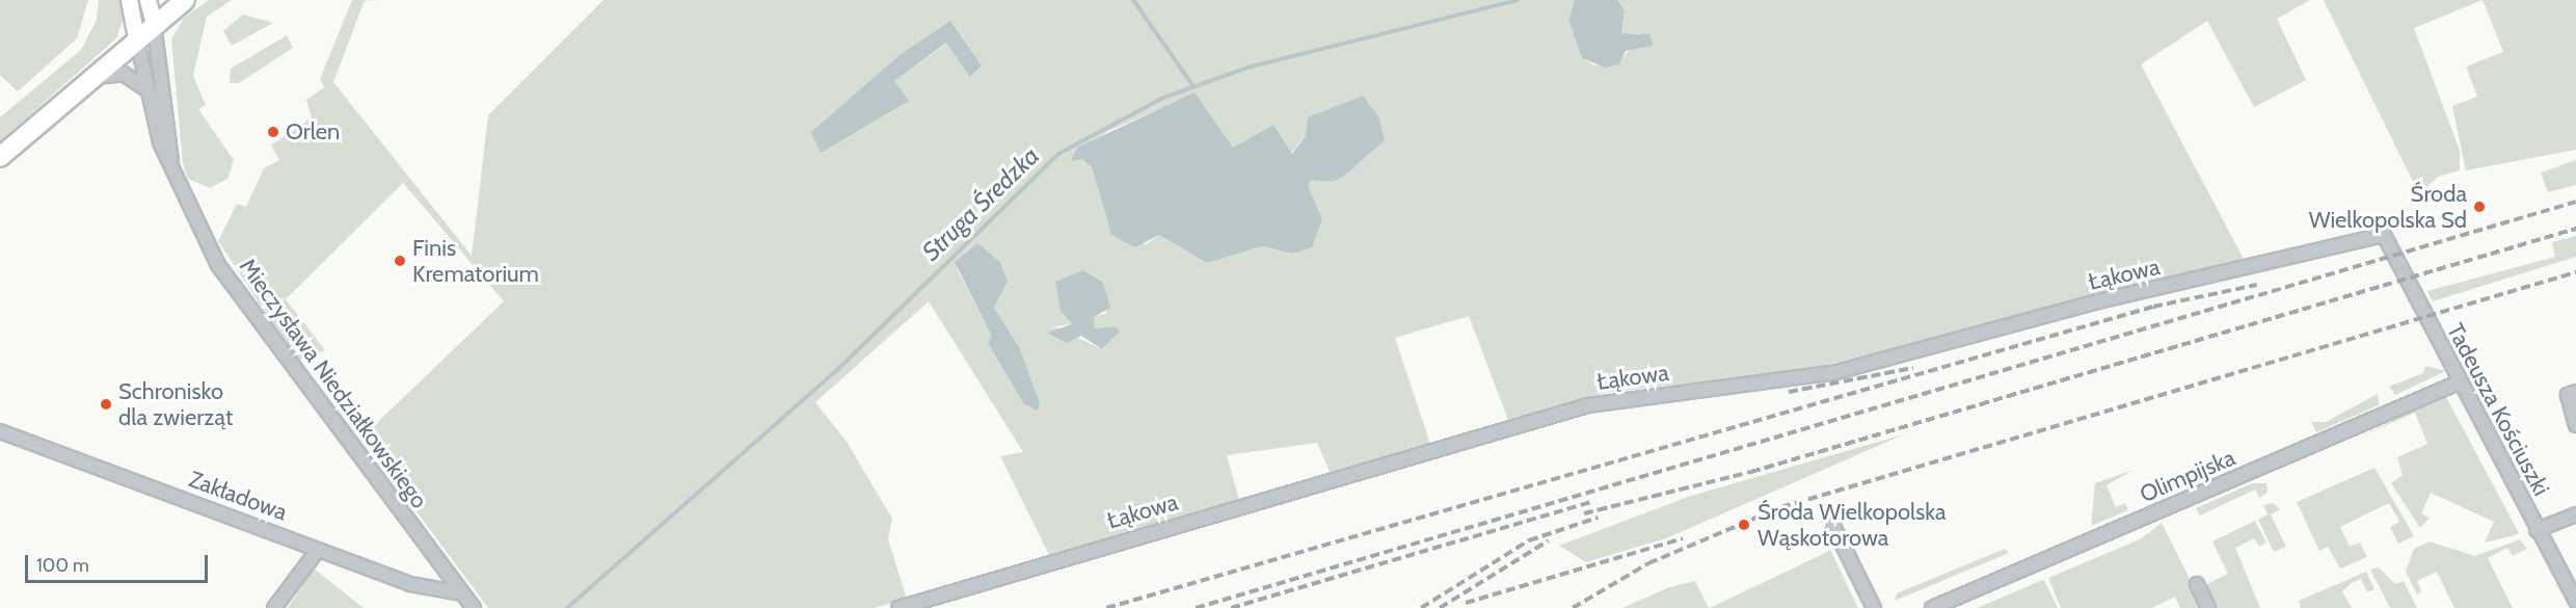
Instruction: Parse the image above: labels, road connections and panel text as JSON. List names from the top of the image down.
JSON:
{
  "streets": {
    "street": [
      "Łąkowa",
      "Mieczysława Niedziałkowskiego",
      "Tadeusza Kościuszki",
      "Olimpijska",
      "Zakładowa"
    ]
  },
  "crossings": [
    ["Łąkowa", "Tadeusza Kościuszki"],
    ["Mieczysława Niedziałkowskiego", "Zakładowa"],
    ["Tadeusza Kościuszki", "Olimpijska"]
  ],
  "water": ["Struga Średzka"],
  "places": [
    "Orlen",
    "Środa Wielkopolska Sd",
    "Finis Krematorium",
    "Schronisko dla zwierząt",
    "Środa Wielkopolska Wąskotorowa"
  ],
  "scale_bar": "100 m"
}
